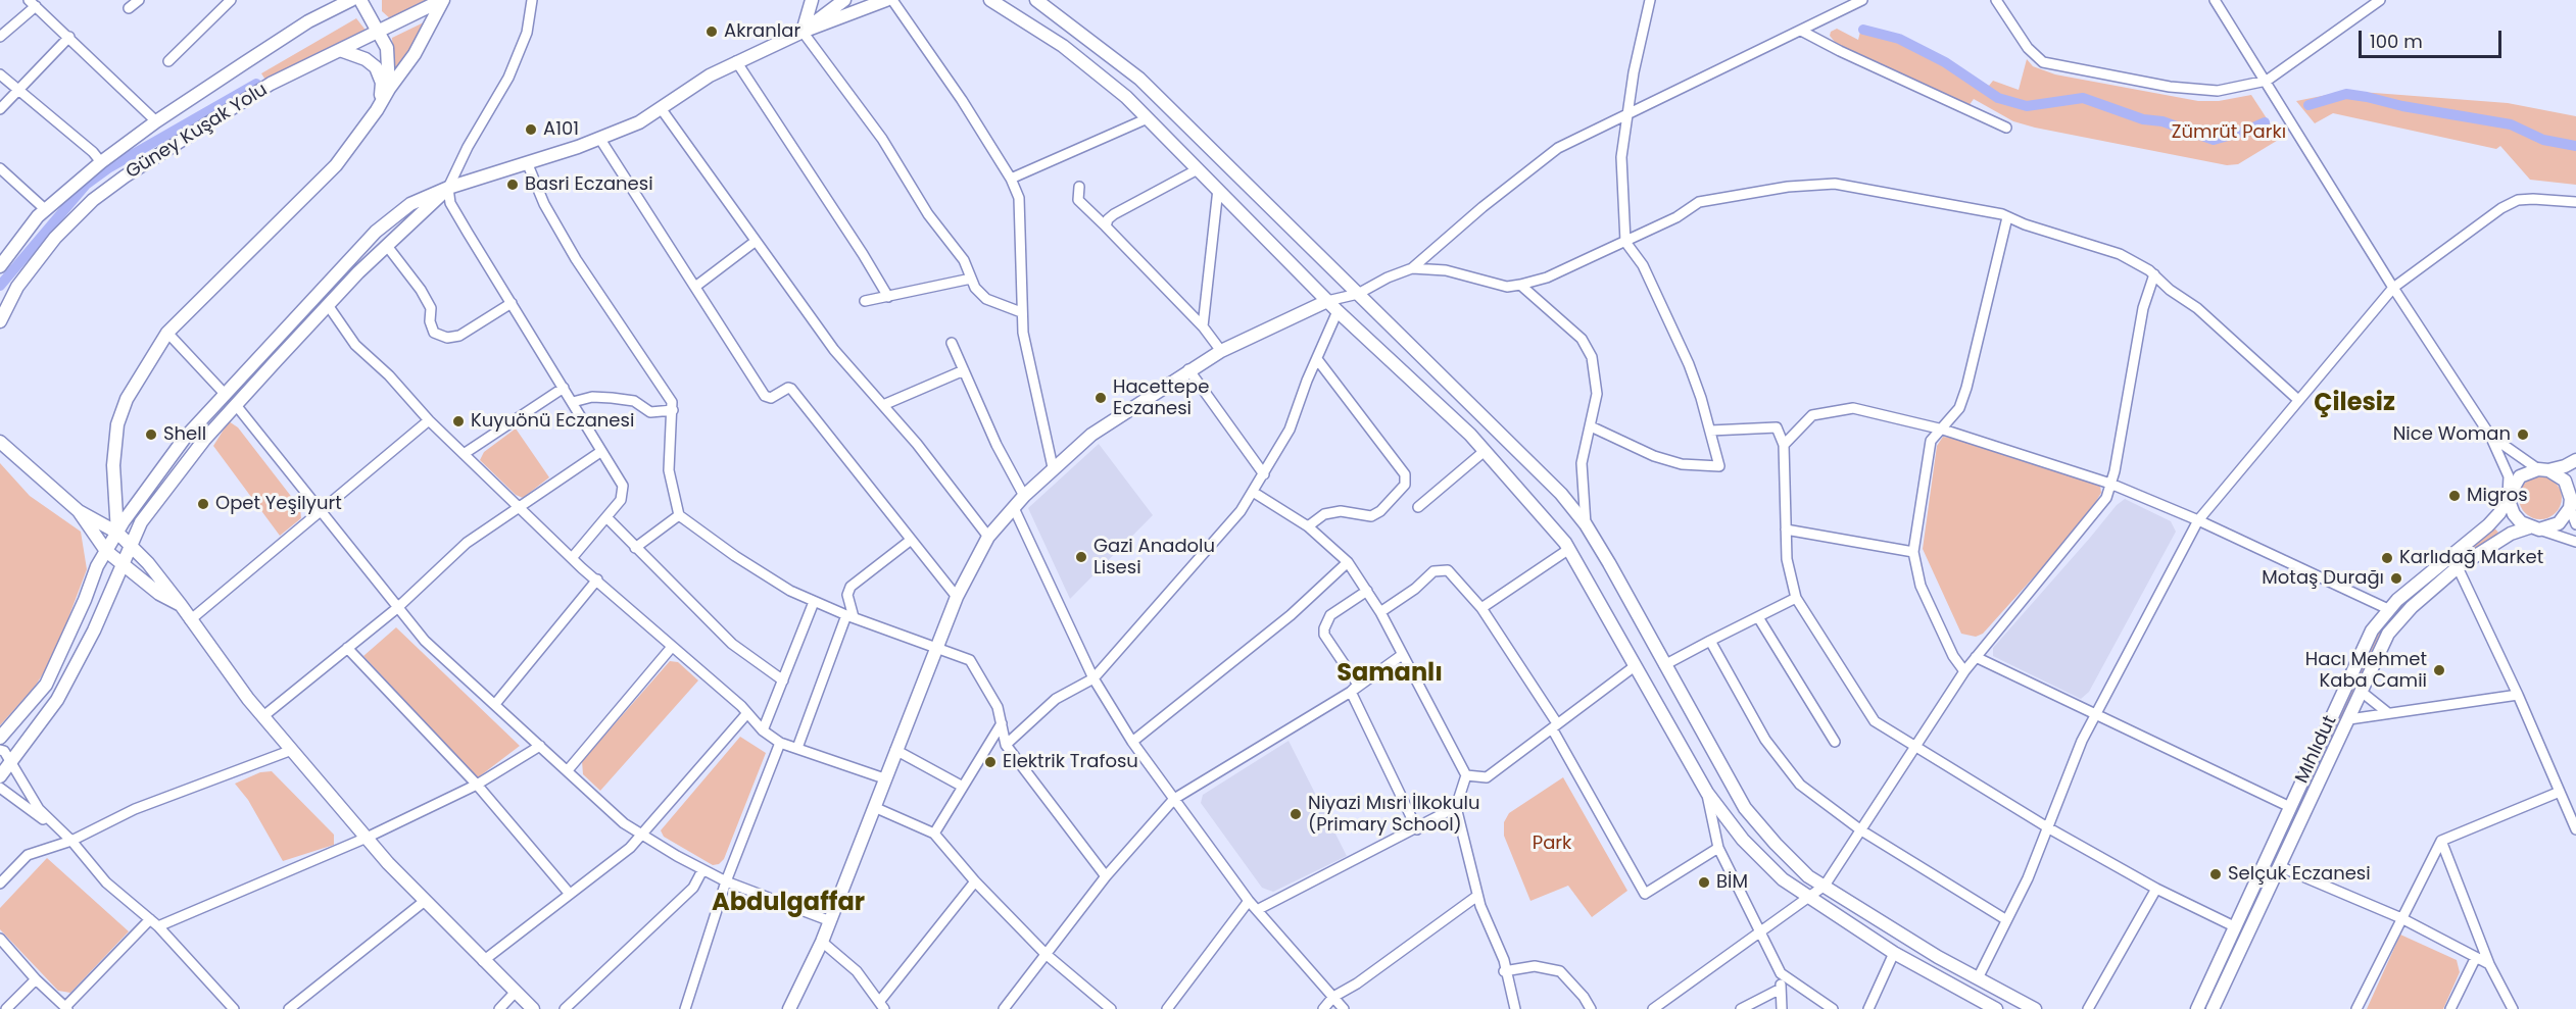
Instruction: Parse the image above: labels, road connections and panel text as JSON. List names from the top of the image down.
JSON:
{
  "streets": {
    "main road": ["Güney Kuşak Yolu", "Mıhlıdut"]
  },
  "districts": ["Çilesiz", "Samanlı", "Abdulgaffar"],
  "parks": ["Zümrüt Parkı", "Park"],
  "places": [
    "Akranlar",
    "A101",
    "Basri Eczanesi",
    "Hacettepe Eczanesi",
    "Kuyuönü Eczanesi",
    "Shell",
    "Nice Woman",
    "Migros",
    "Opet Yeşilyurt",
    "Gazi Anadolu Lisesi",
    "Karlıdağ Market",
    "Motaş Durağı",
    "Hacı Mehmet Kaba Camii",
    "Elektrik Trafosu",
    "Niyazi Mısri İlkokulu (Primary School)",
    "Selçuk Eczanesi",
    "BİM"
  ],
  "scale_bar": "100 m"
}
